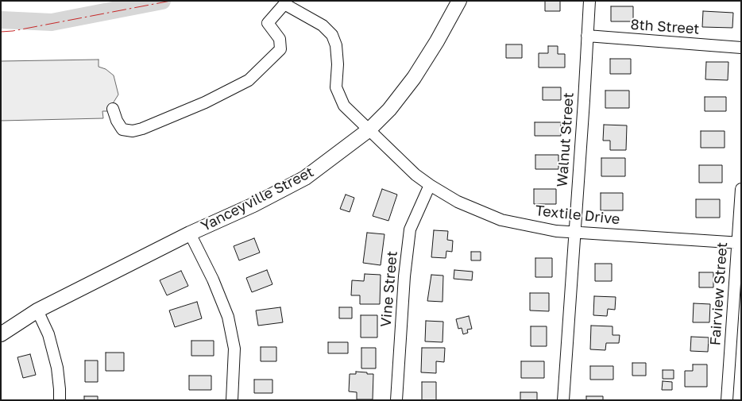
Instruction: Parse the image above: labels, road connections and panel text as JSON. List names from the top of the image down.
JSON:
{
  "streets": {
    "main road": ["Yanceyville Street"],
    "street": [
      "8th Street",
      "Walnut Street",
      "Textile Drive",
      "Vine Street",
      "Fairview Street"
    ]
  },
  "crossings": [
    ["8th Street", "Walnut Street"],
    ["Walnut Street", "Textile Drive"],
    ["Yanceyville Street", "Textile Drive"],
    ["Textile Drive", "Vine Street"],
    ["Textile Drive", "Fairview Street"]
  ]
}
